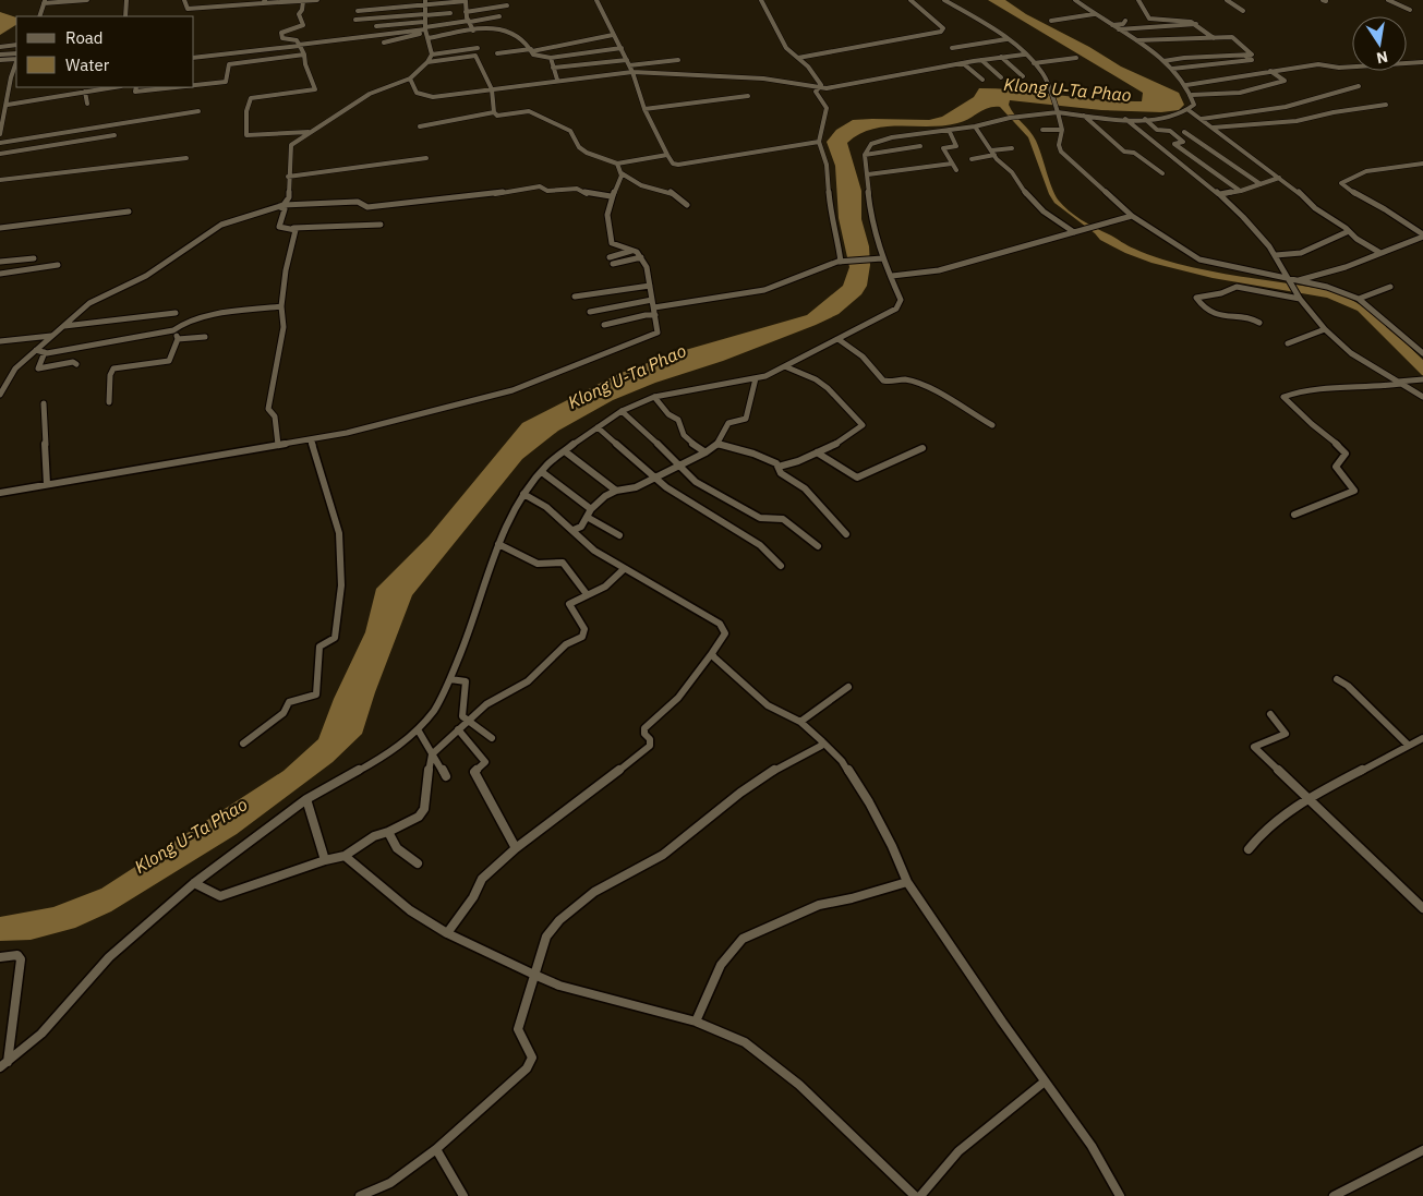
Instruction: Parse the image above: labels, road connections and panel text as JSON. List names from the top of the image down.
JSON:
{
  "water": ["Klong U-Ta Phao"],
  "legend": ["Road", "Water"],
  "north": "bottom"
}
